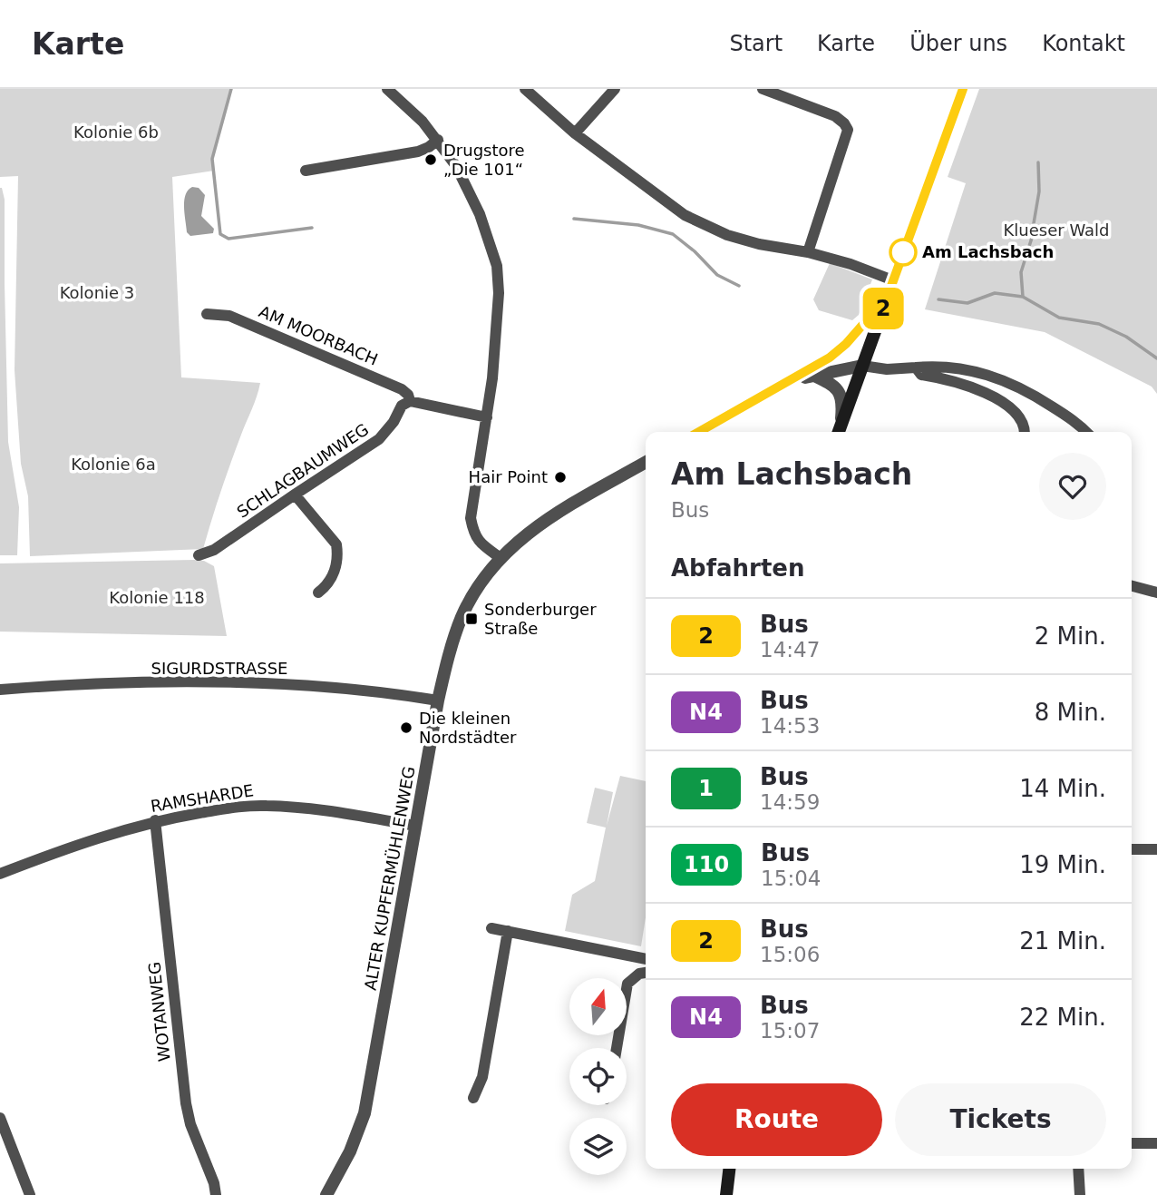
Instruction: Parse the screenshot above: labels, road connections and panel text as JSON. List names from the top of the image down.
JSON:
{
  "streets": {
    "street": [
      "AM MOORBACH",
      "SCHLAGBAUMWEG",
      "SIGURDSTRASSE",
      "RAMSHARDE",
      "ALTER KUPFERMÜHLENWEG",
      "WOTANWEG"
    ]
  },
  "crossings": [
    ["AM MOORBACH", "SCHLAGBAUMWEG"],
    ["SIGURDSTRASSE", "ALTER KUPFERMÜHLENWEG"],
    ["RAMSHARDE", "ALTER KUPFERMÜHLENWEG"],
    ["RAMSHARDE", "WOTANWEG"]
  ],
  "parks": [
    "Kolonie 6b",
    "Klueser Wald",
    "Kolonie 3",
    "Kolonie 6a",
    "Kolonie 118"
  ],
  "places": {
    "other": [
      "Drugstore „Die 101“",
      "Am Lachsbach",
      "Hair Point",
      "Die kleinen Nordstädter"
    ],
    "transit": ["Sonderburger Straße"]
  },
  "lines": ["bus line 2"],
  "north": "top",
  "page": {
    "header": "Karte",
    "nav": [
      "Start",
      "Karte",
      "Über uns",
      "Kontakt"
    ],
    "on_map": "2",
    "heading": [
      ["Am Lachsbach", "Bus"],
      "Abfahrten"
    ],
    "list": [
      {
        "mark": "2",
        "name": "Bus",
        "note": "14:47",
        "value": "2 Min."
      },
      {
        "mark": "N4",
        "name": "Bus",
        "note": "14:53",
        "value": "8 Min."
      },
      {
        "mark": "1",
        "name": "Bus",
        "note": "14:59",
        "value": "14 Min."
      },
      {
        "mark": "110",
        "name": "Bus",
        "note": "15:04",
        "value": "19 Min."
      },
      {
        "mark": "2",
        "name": "Bus",
        "note": "15:06",
        "value": "21 Min."
      },
      {
        "mark": "N4",
        "name": "Bus",
        "note": "15:07",
        "value": "22 Min."
      }
    ],
    "buttons": ["Route", "Tickets"]
  }
}
